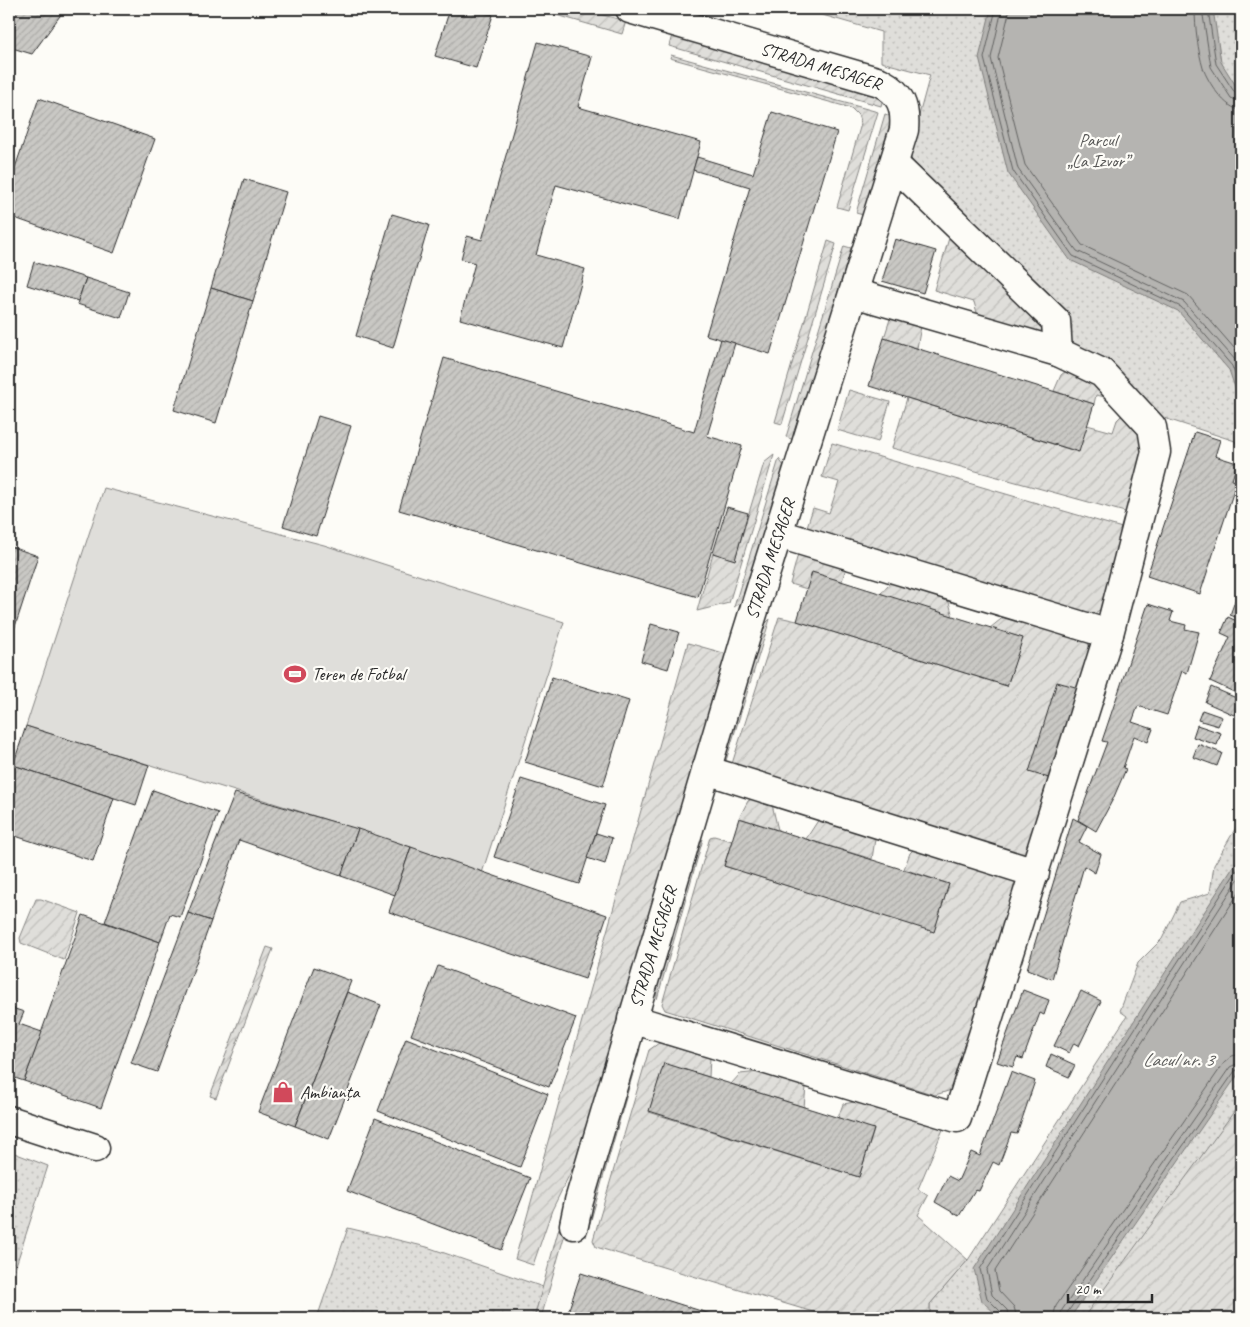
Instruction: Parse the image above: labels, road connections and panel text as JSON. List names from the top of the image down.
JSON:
{
  "streets": {
    "lane": ["STRADA MESAGER"]
  },
  "water": ["Lacul nr. 3"],
  "parks": ["Parcul „La Izvor”"],
  "places": {
    "sports": ["Teren de Fotbal"],
    "shop": ["Ambianța"]
  },
  "scale_bar": "20 m"
}
